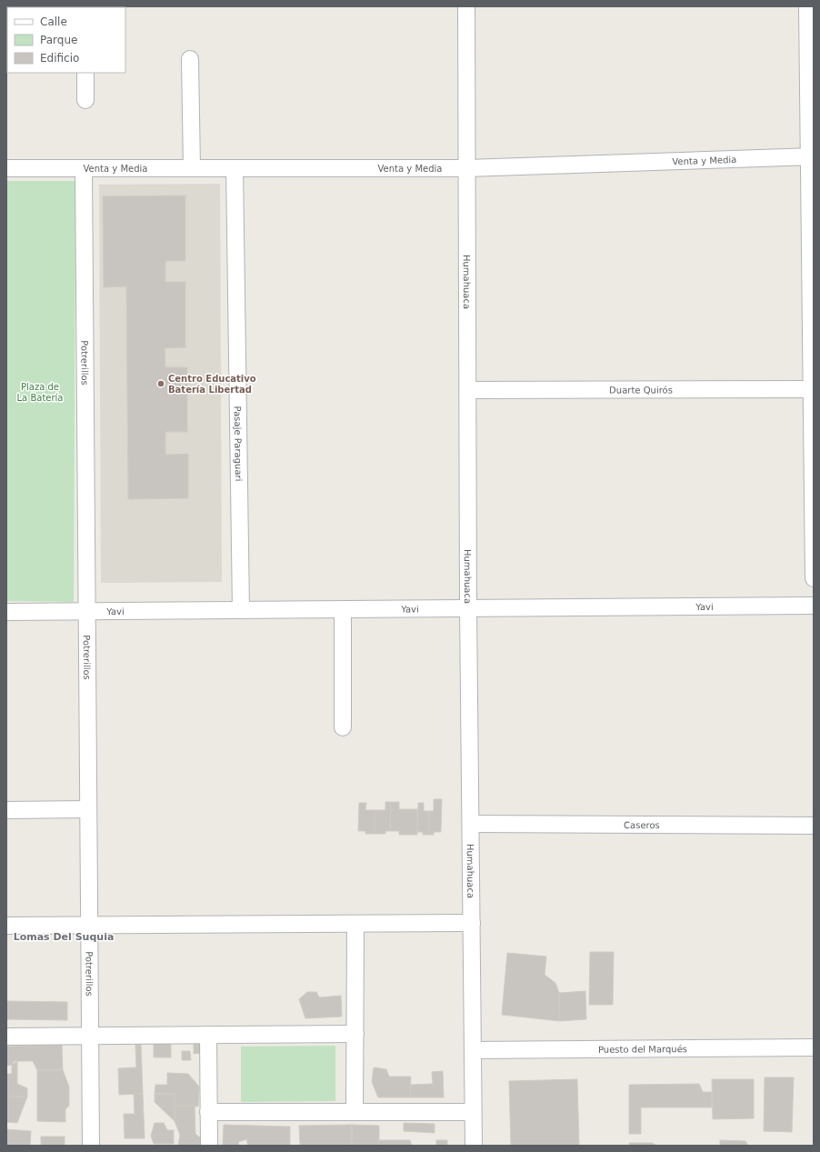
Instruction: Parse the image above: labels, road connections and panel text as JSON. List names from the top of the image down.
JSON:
{
  "streets": {
    "street": [
      "Venta y Media",
      "Humahuaca",
      "Potrerillos",
      "Duarte Quirós",
      "Pasaje Paraguari",
      "Yavi",
      "Caseros",
      "Puesto del Marqués"
    ]
  },
  "crossings": [
    ["Venta y Media", "Humahuaca"],
    ["Venta y Media", "Potrerillos"],
    ["Venta y Media", "Pasaje Paraguari"],
    ["Humahuaca", "Duarte Quirós"],
    ["Humahuaca", "Yavi"],
    ["Humahuaca", "Caseros"],
    ["Humahuaca", "Puesto del Marqués"],
    ["Potrerillos", "Yavi"],
    ["Pasaje Paraguari", "Yavi"]
  ],
  "districts": ["Lomas Del Suquia"],
  "parks": ["Plaza de La Batería"],
  "places": ["Centro Educativo Batería Libertad"],
  "legend": ["Calle", "Parque", "Edificio"]
}
